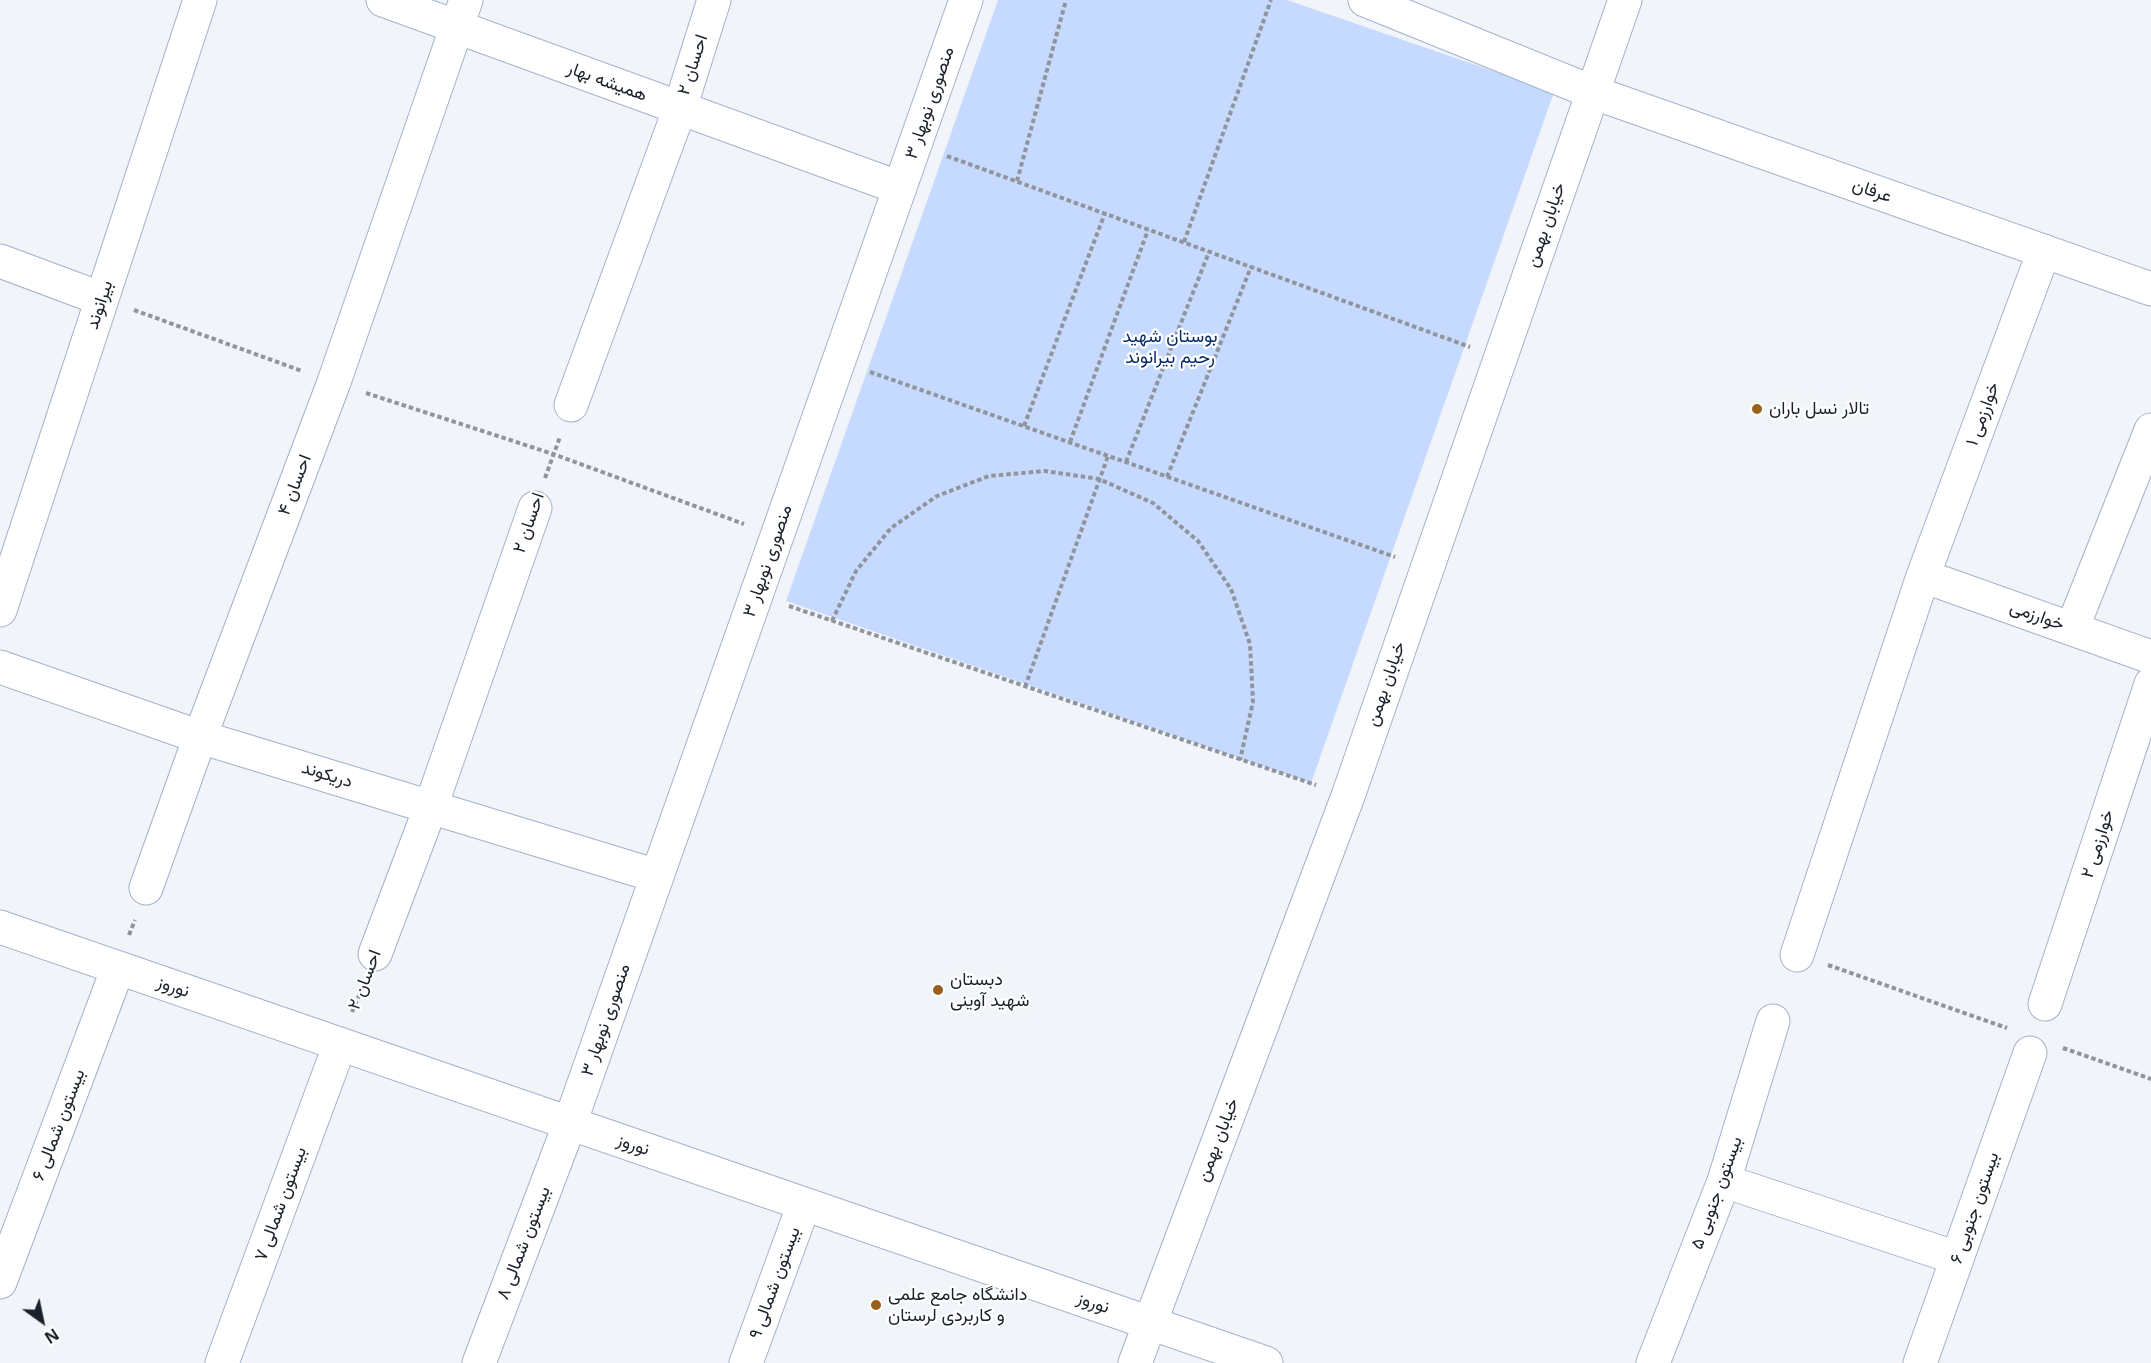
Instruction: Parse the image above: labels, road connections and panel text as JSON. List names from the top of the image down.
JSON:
{
  "streets": {
    "street": [
      "احسان ۲",
      "همیشه بهار",
      "منصوری نوبهار ۳",
      "عرفان",
      "خیابان بهمن",
      "بیرانوند",
      "خوارزمی ۱",
      "احسان ۴",
      "خوارزمی",
      "دریکوند",
      "خوارزمی ۲",
      "نوروز",
      "بیستون شمالی ۶",
      "بیستون جنوبی ۵",
      "بیستون شمالی ۷",
      "بیستون جنوبی ۶",
      "بیستون شمالی ۸",
      "بیستون شمالی ۹"
    ]
  },
  "crossings": [
    ["احسان ۲", "همیشه بهار"],
    ["احسان ۲", "دریکوند"],
    ["احسان ۲", "نوروز"],
    ["احسان ۲", "بیستون شمالی ۷"],
    ["همیشه بهار", "منصوری نوبهار ۳"],
    ["همیشه بهار", "احسان ۴"],
    ["منصوری نوبهار ۳", "دریکوند"],
    ["منصوری نوبهار ۳", "نوروز"],
    ["منصوری نوبهار ۳", "بیستون شمالی ۸"],
    ["عرفان", "خیابان بهمن"],
    ["عرفان", "خوارزمی ۱"],
    ["خیابان بهمن", "نوروز"],
    ["خوارزمی ۱", "خوارزمی"],
    ["احسان ۴", "دریکوند"],
    ["نوروز", "بیستون شمالی ۶"],
    ["نوروز", "بیستون شمالی ۷"],
    ["نوروز", "بیستون شمالی ۸"],
    ["نوروز", "بیستون شمالی ۹"]
  ],
  "parks": ["بوستان شهید رحیم بیرانوند"],
  "places": ["تالار نسل باران", "دبستان شهید آوینی", "دانشگاه جامع علمی و کاربردی لرستان"],
  "north": "bottom right"
}
